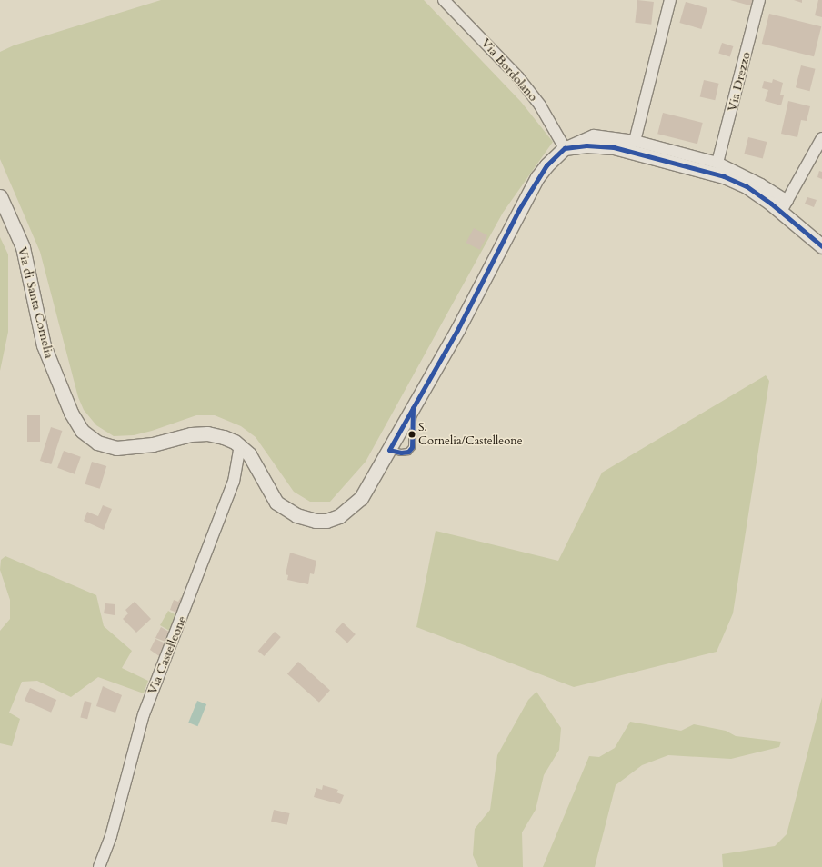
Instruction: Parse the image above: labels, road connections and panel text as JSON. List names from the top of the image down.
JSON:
{
  "streets": {
    "street": [
      "Via Bordolano",
      "Via Drezzo",
      "Via di Santa Cornelia",
      "Via Castelleone"
    ]
  },
  "crossings": [
    ["Via Bordolano", "Via di Santa Cornelia"],
    ["Via Drezzo", "Via di Santa Cornelia"],
    ["Via di Santa Cornelia", "Via Castelleone"]
  ],
  "places": ["S. Cornelia/Castelleone"]
}
